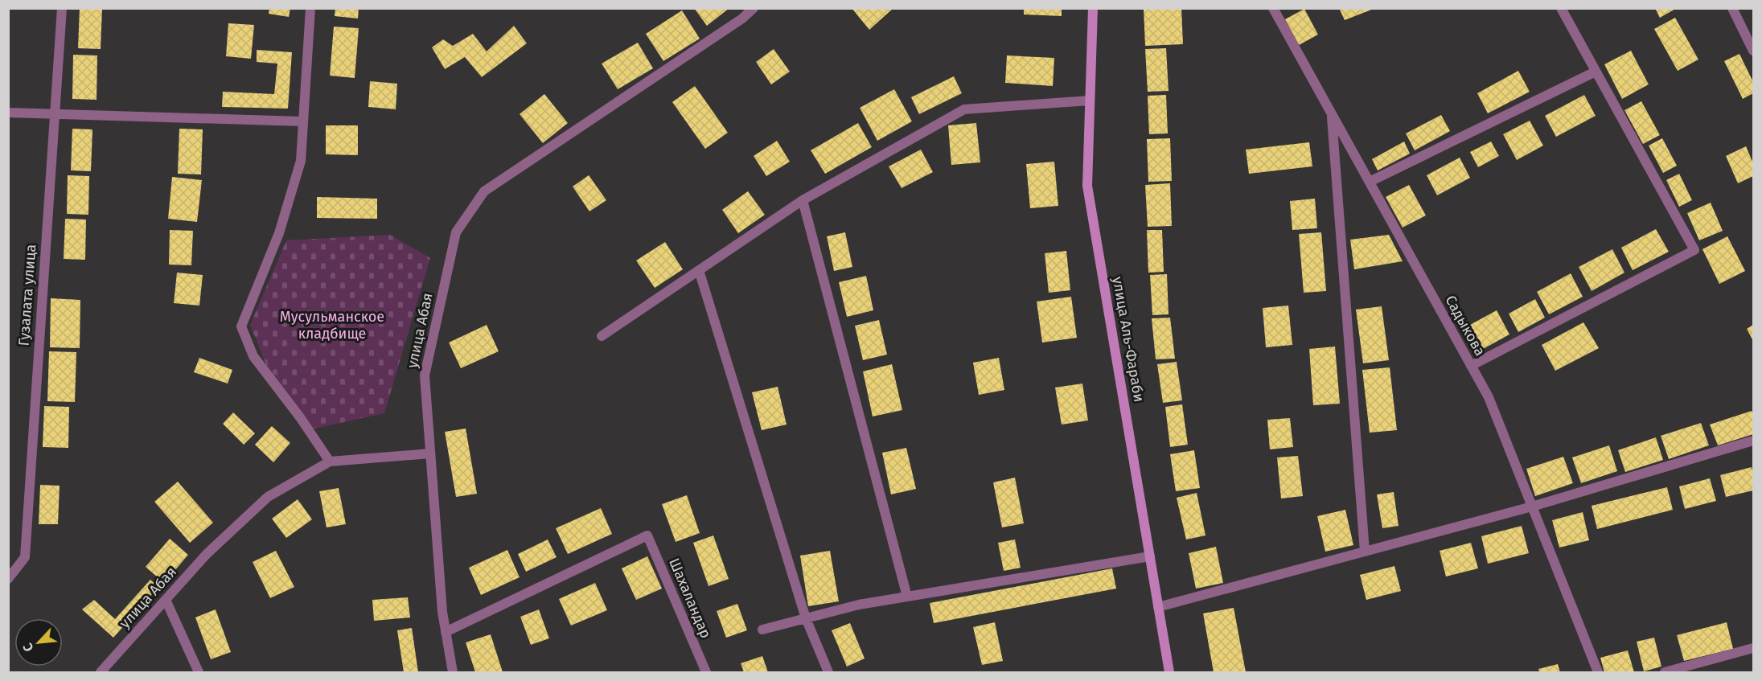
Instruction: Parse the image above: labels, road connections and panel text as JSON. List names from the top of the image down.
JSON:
{
  "streets": {
    "main road": ["улица Аль-Фараби"],
    "street": [
      "Гузалата улица",
      "Садыкова",
      "улица Абая",
      "Шахаландар"
    ]
  },
  "parks": ["Мусульманское кладбище"],
  "north": "bottom left"
}
